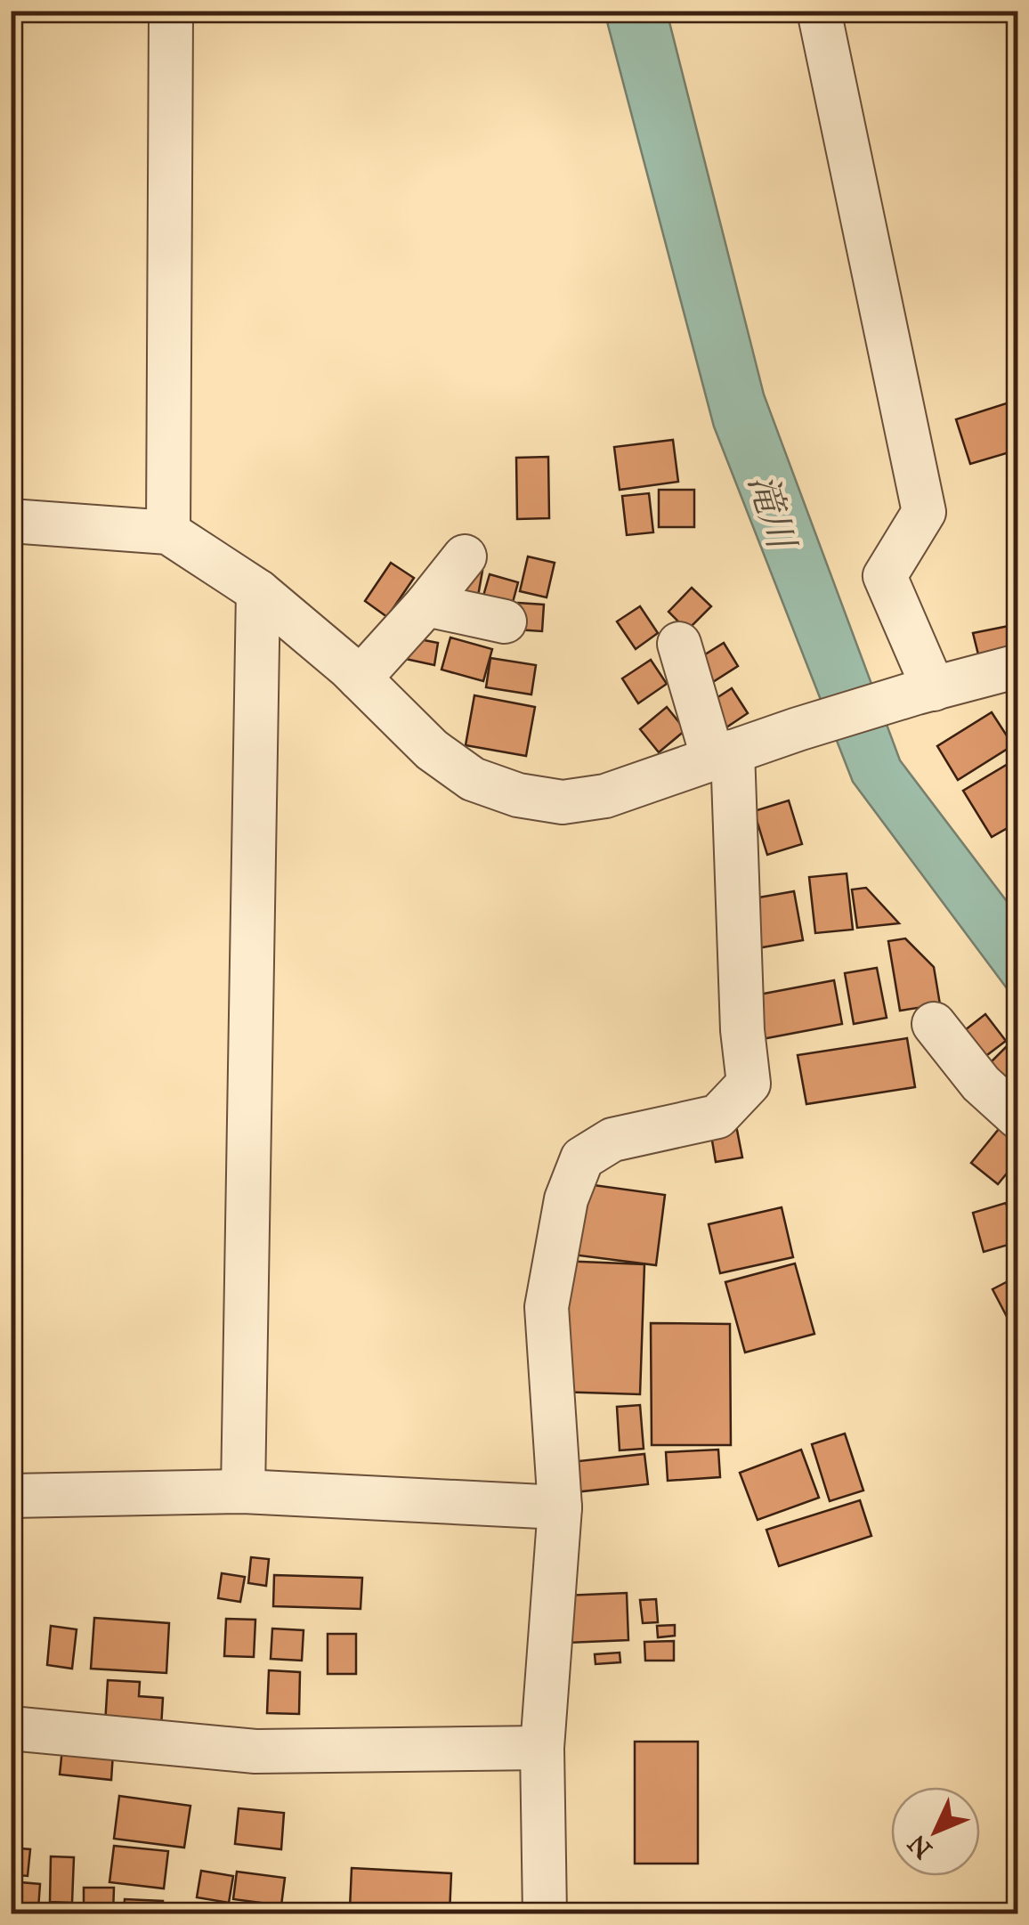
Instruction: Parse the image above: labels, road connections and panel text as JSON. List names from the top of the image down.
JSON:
{
  "water": ["滝川"],
  "north": "bottom left"
}
